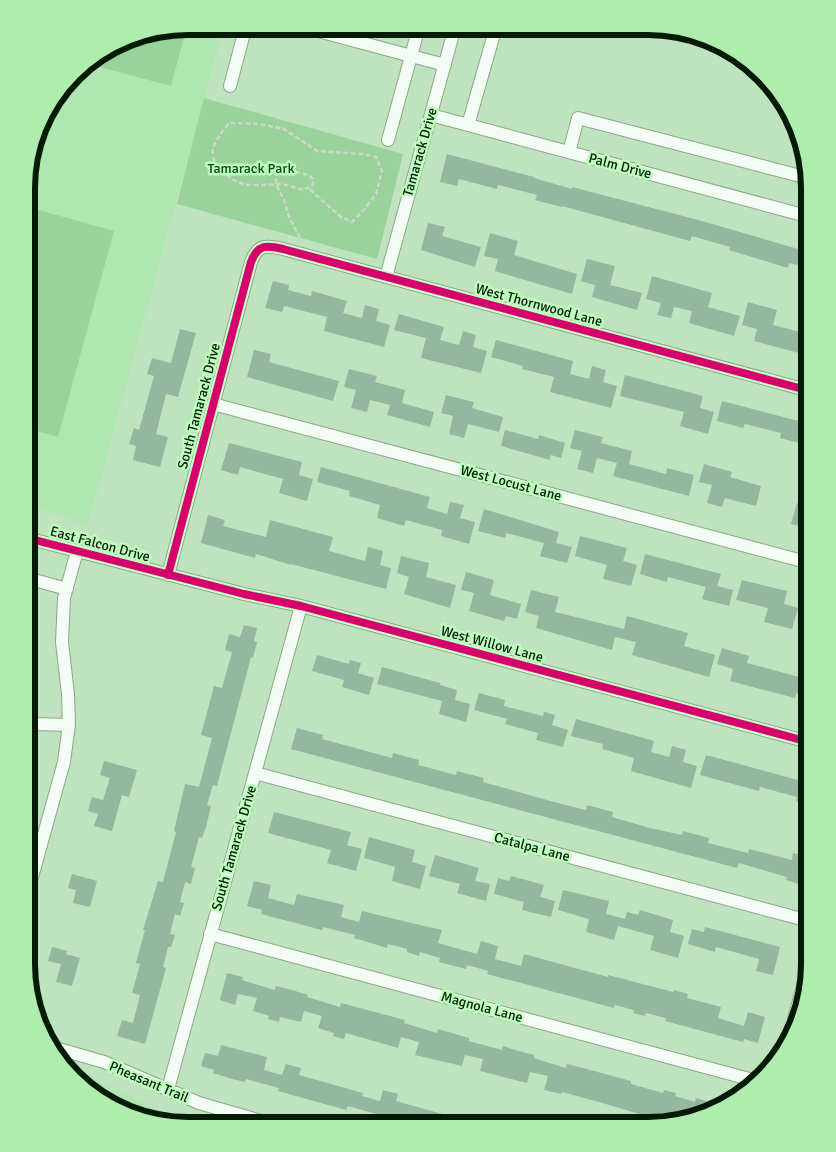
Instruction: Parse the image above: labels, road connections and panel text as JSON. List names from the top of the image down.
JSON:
{
  "streets": {
    "street": [
      "Tamarack Drive",
      "Palm Drive",
      "West Thornwood Lane",
      "South Tamarack Drive",
      "West Locust Lane",
      "East Falcon Drive",
      "West Willow Lane",
      "Catalpa Lane",
      "Magnola Lane",
      "Pheasant Trail"
    ]
  },
  "crossings": [
    ["Tamarack Drive", "Palm Drive"],
    ["Tamarack Drive", "West Thornwood Lane"],
    ["West Thornwood Lane", "South Tamarack Drive"],
    ["South Tamarack Drive", "West Locust Lane"],
    ["South Tamarack Drive", "East Falcon Drive"],
    ["South Tamarack Drive", "West Willow Lane"],
    ["South Tamarack Drive", "Catalpa Lane"],
    ["South Tamarack Drive", "Magnola Lane"],
    ["South Tamarack Drive", "Pheasant Trail"],
    ["East Falcon Drive", "West Willow Lane"]
  ],
  "parks": ["Tamarack Park"]
}
